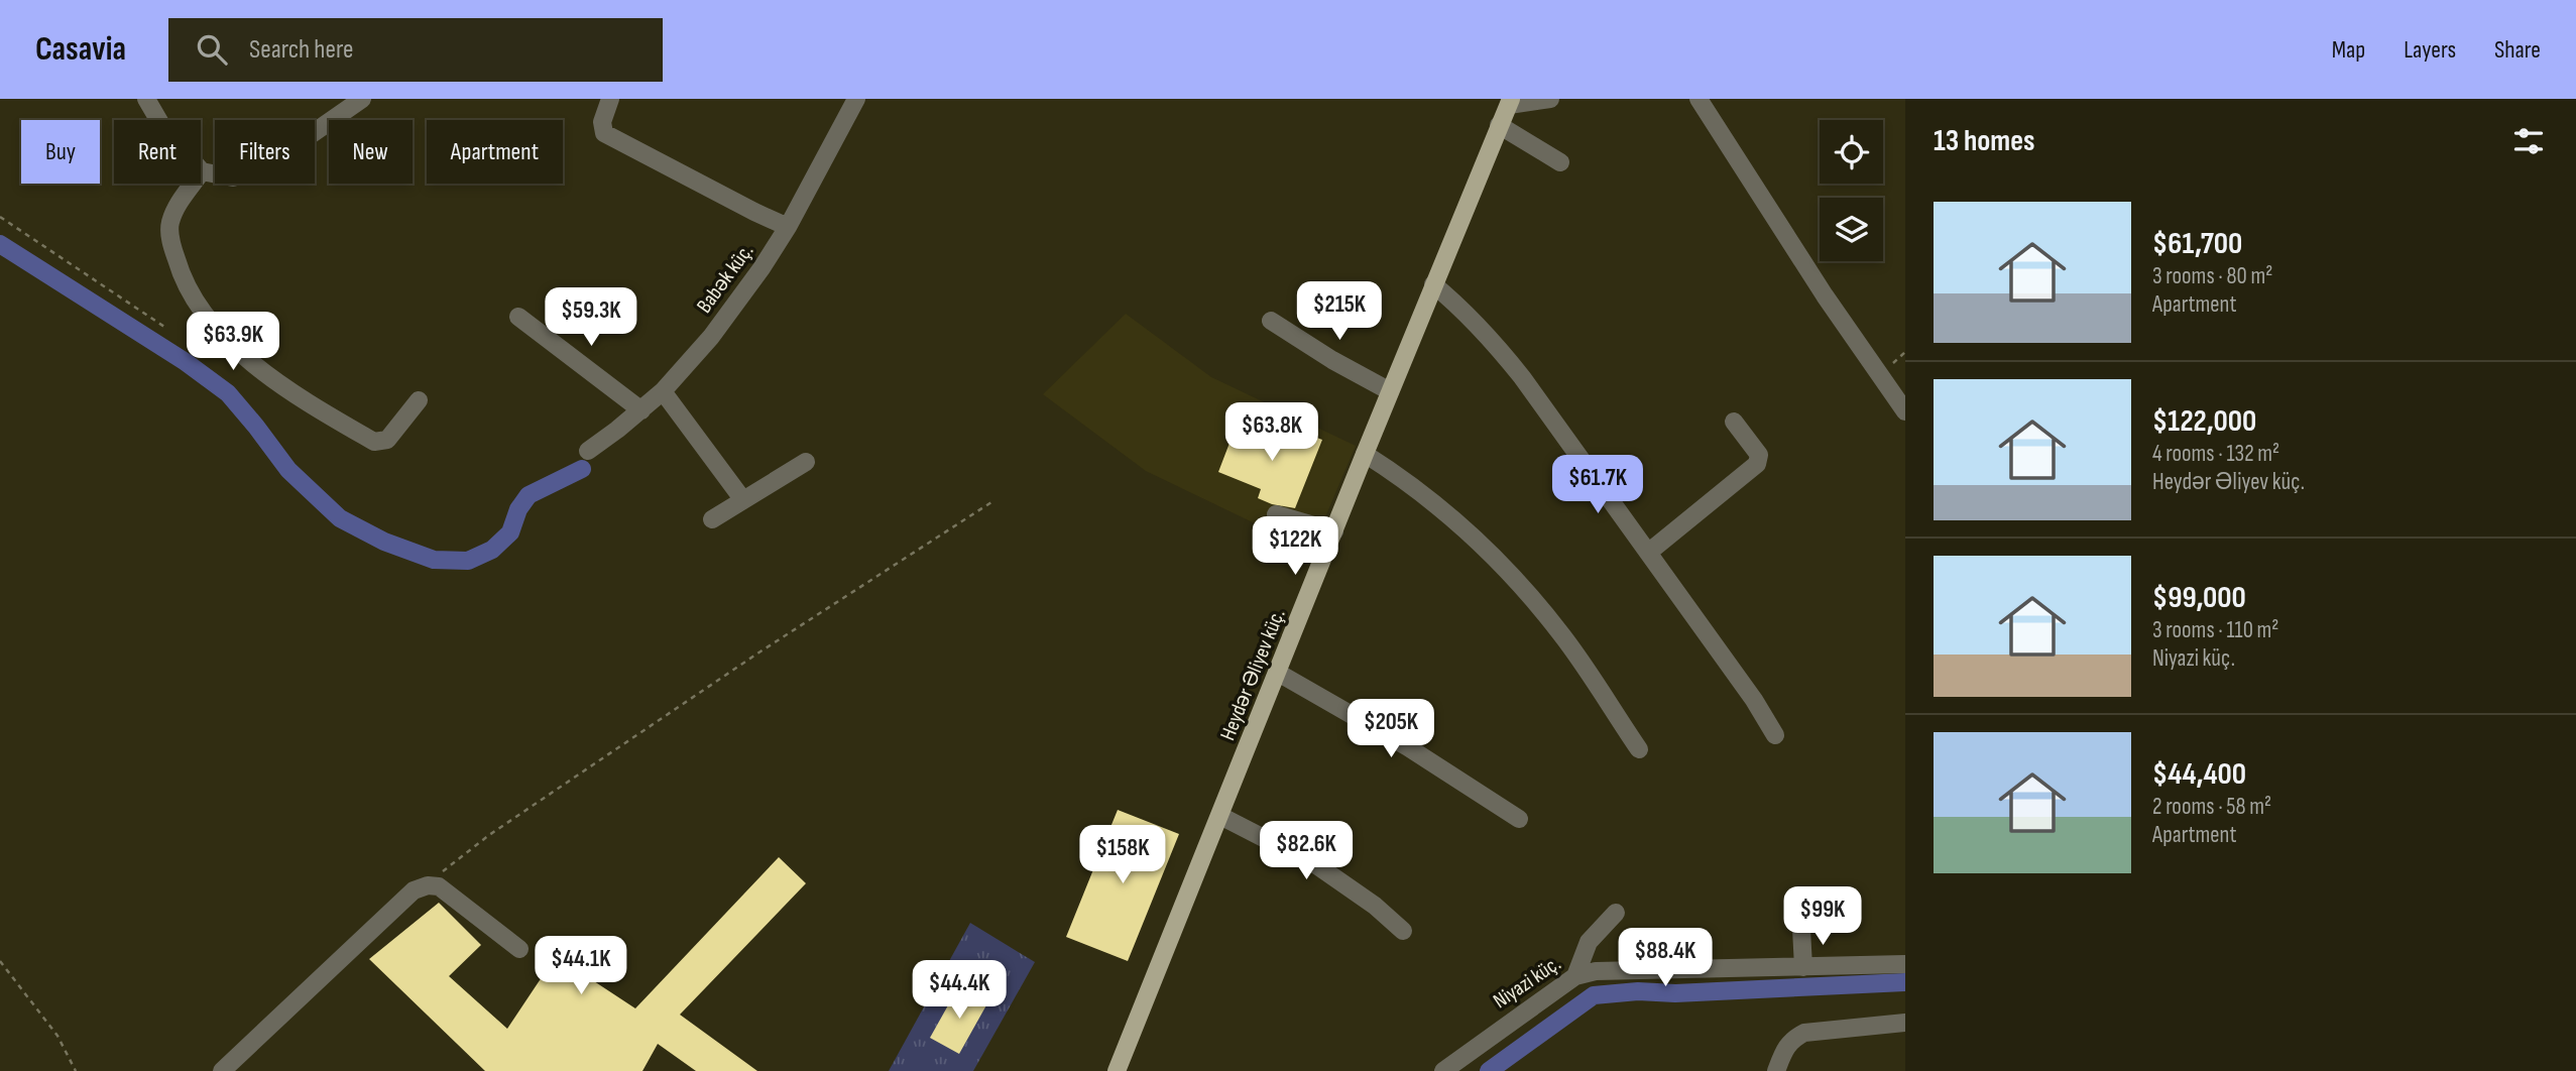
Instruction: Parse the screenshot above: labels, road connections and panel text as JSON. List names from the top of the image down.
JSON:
{
  "streets": {
    "main road": ["Heydər Əliyev küç."],
    "street": ["Babək küç.", "Niyazi küç."]
  },
  "page": {
    "header": "Casavia",
    "search": "Search here",
    "nav": ["Map", "Layers", "Share"],
    "heading": "13 homes",
    "chip": [
      "Buy",
      "Rent",
      "Filters",
      "New",
      "Apartment"
    ],
    "list": [
      {
        "name": "$61,700",
        "note": "3 rooms · 80 m² · Apartment"
      },
      {
        "name": "$122,000",
        "note": "4 rooms · 132 m² · Heydər Əliyev küç."
      },
      {
        "name": "$99,000",
        "note": "3 rooms · 110 m² · Niyazi küç."
      },
      {
        "name": "$44,400",
        "note": "2 rooms · 58 m² · Apartment"
      }
    ],
    "price": [
      "$215K",
      "$59.3K",
      "$63.9K",
      "$63.8K",
      "$61.7K",
      "$122K",
      "$205K",
      "$82.6K",
      "$158K",
      "$99K",
      "$88.4K",
      "$44.1K",
      "$44.4K"
    ]
  }
}
